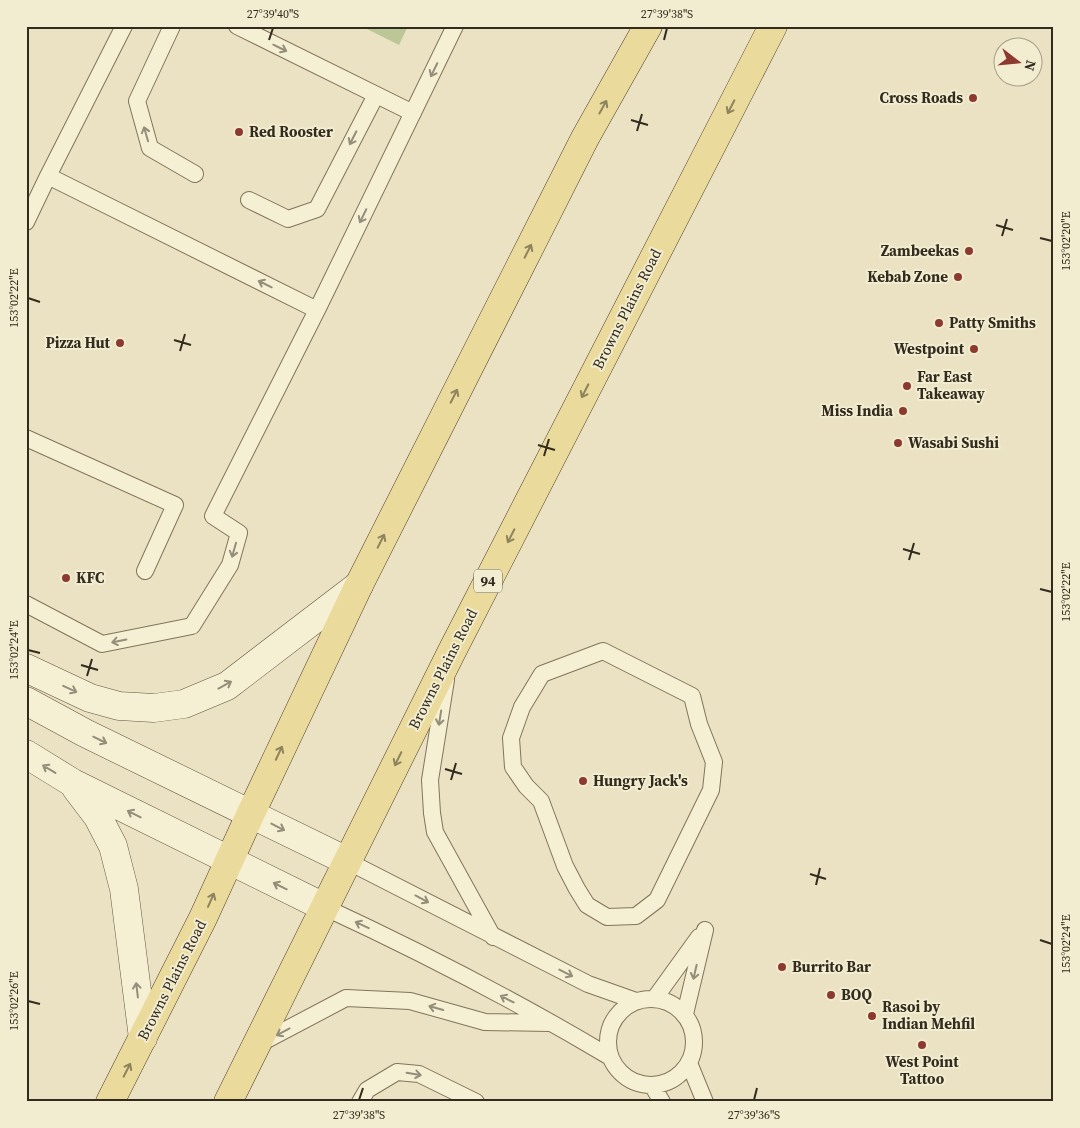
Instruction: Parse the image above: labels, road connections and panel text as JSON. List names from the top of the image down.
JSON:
{
  "streets": {
    "main road": ["Browns Plains Road", "94"]
  },
  "places": [
    "Cross Roads",
    "Red Rooster",
    "Zambeekas",
    "Kebab Zone",
    "Patty Smiths",
    "Pizza Hut",
    "Westpoint",
    "Far East Takeaway",
    "Miss India",
    "Wasabi Sushi",
    "KFC",
    "Hungry Jack's",
    "Burrito Bar",
    "BOQ",
    "Rasoi by Indian Mehfil",
    "West Point Tattoo"
  ],
  "north": "right",
  "coordinates": [
    "27°39'40\"S",
    "27°39'38\"S",
    "153°02'20\"E",
    "153°02'22\"E",
    "153°02'24\"E",
    "153°02'26\"E",
    "27°39'36\"S"
  ]
}
